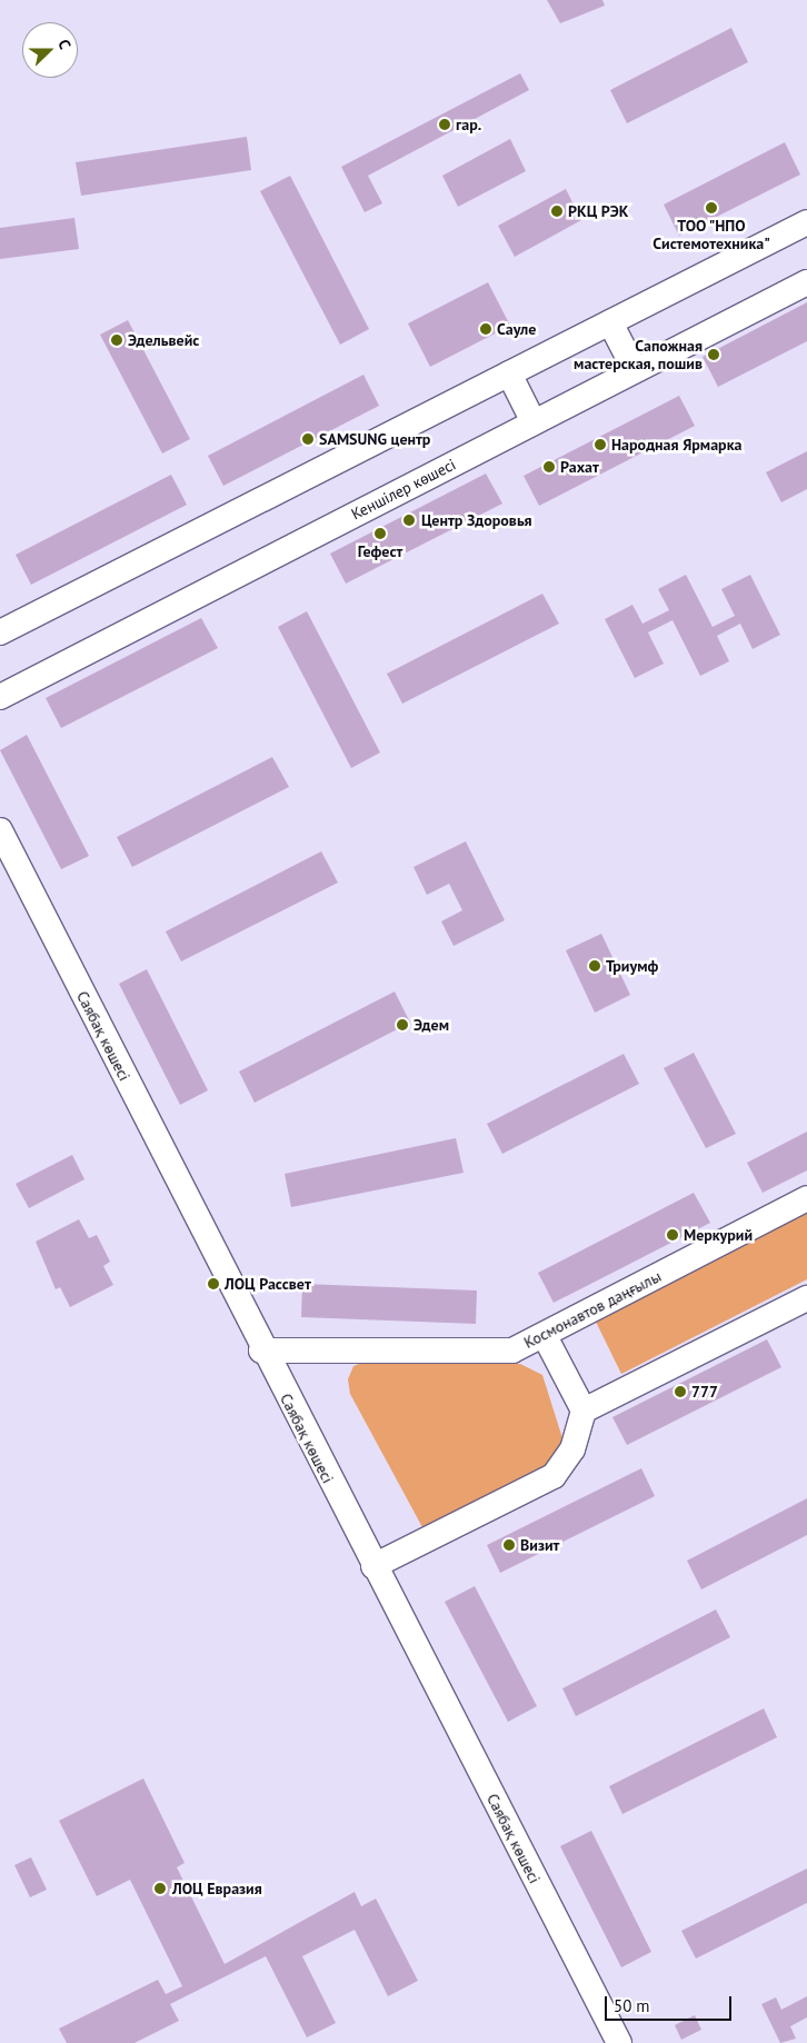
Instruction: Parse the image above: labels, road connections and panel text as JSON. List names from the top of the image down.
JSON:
{
  "streets": {
    "street": ["Кеншілер көшесі", "Саябақ көшесі", "Космонавтов даңғылы"]
  },
  "crossings": [
    ["Саябақ көшесі", "Космонавтов даңғылы"]
  ],
  "places": [
    "гар.",
    "ТОО \"НПО Системотехника\"",
    "РКЦ РЭК",
    "Сауле",
    "Эдельвейс",
    "Сапожная мастерская, пошив",
    "SAMSUNG центр",
    "Народная Ярмарка",
    "Рахат",
    "Центр Здоровья",
    "Гефест",
    "Триумф",
    "Эдем",
    "Меркурий",
    "ЛОЦ Рассвет",
    "777",
    "Визит",
    "ЛОЦ Евразия"
  ],
  "scale_bar": "50 m",
  "north": "right"
}
